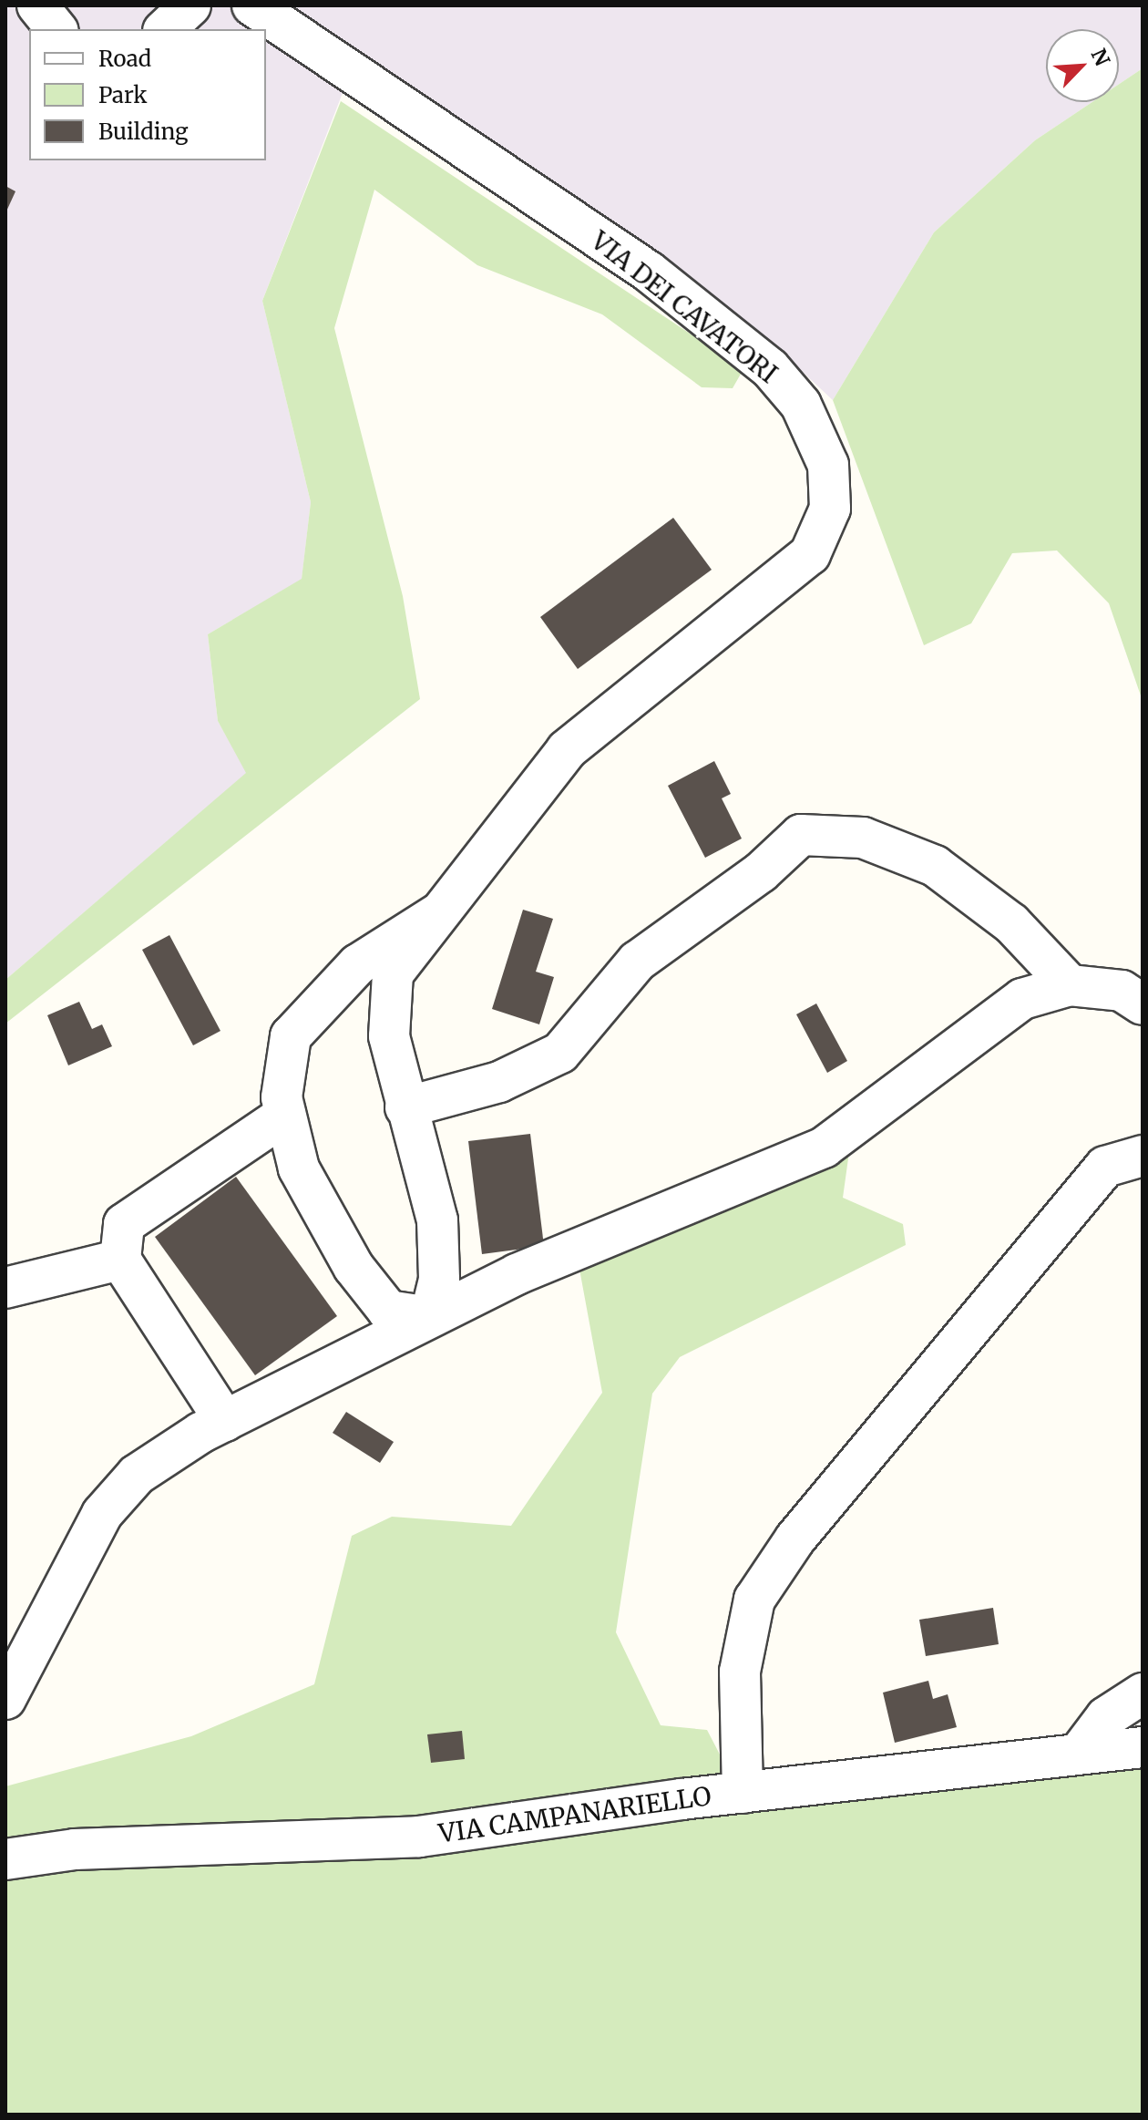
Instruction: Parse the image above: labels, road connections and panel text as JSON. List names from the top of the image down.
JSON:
{
  "streets": {
    "street": ["VIA DEI CAVATORI", "VIA CAMPANARIELLO"]
  },
  "legend": ["Road", "Park", "Building"],
  "north": "top right"
}
